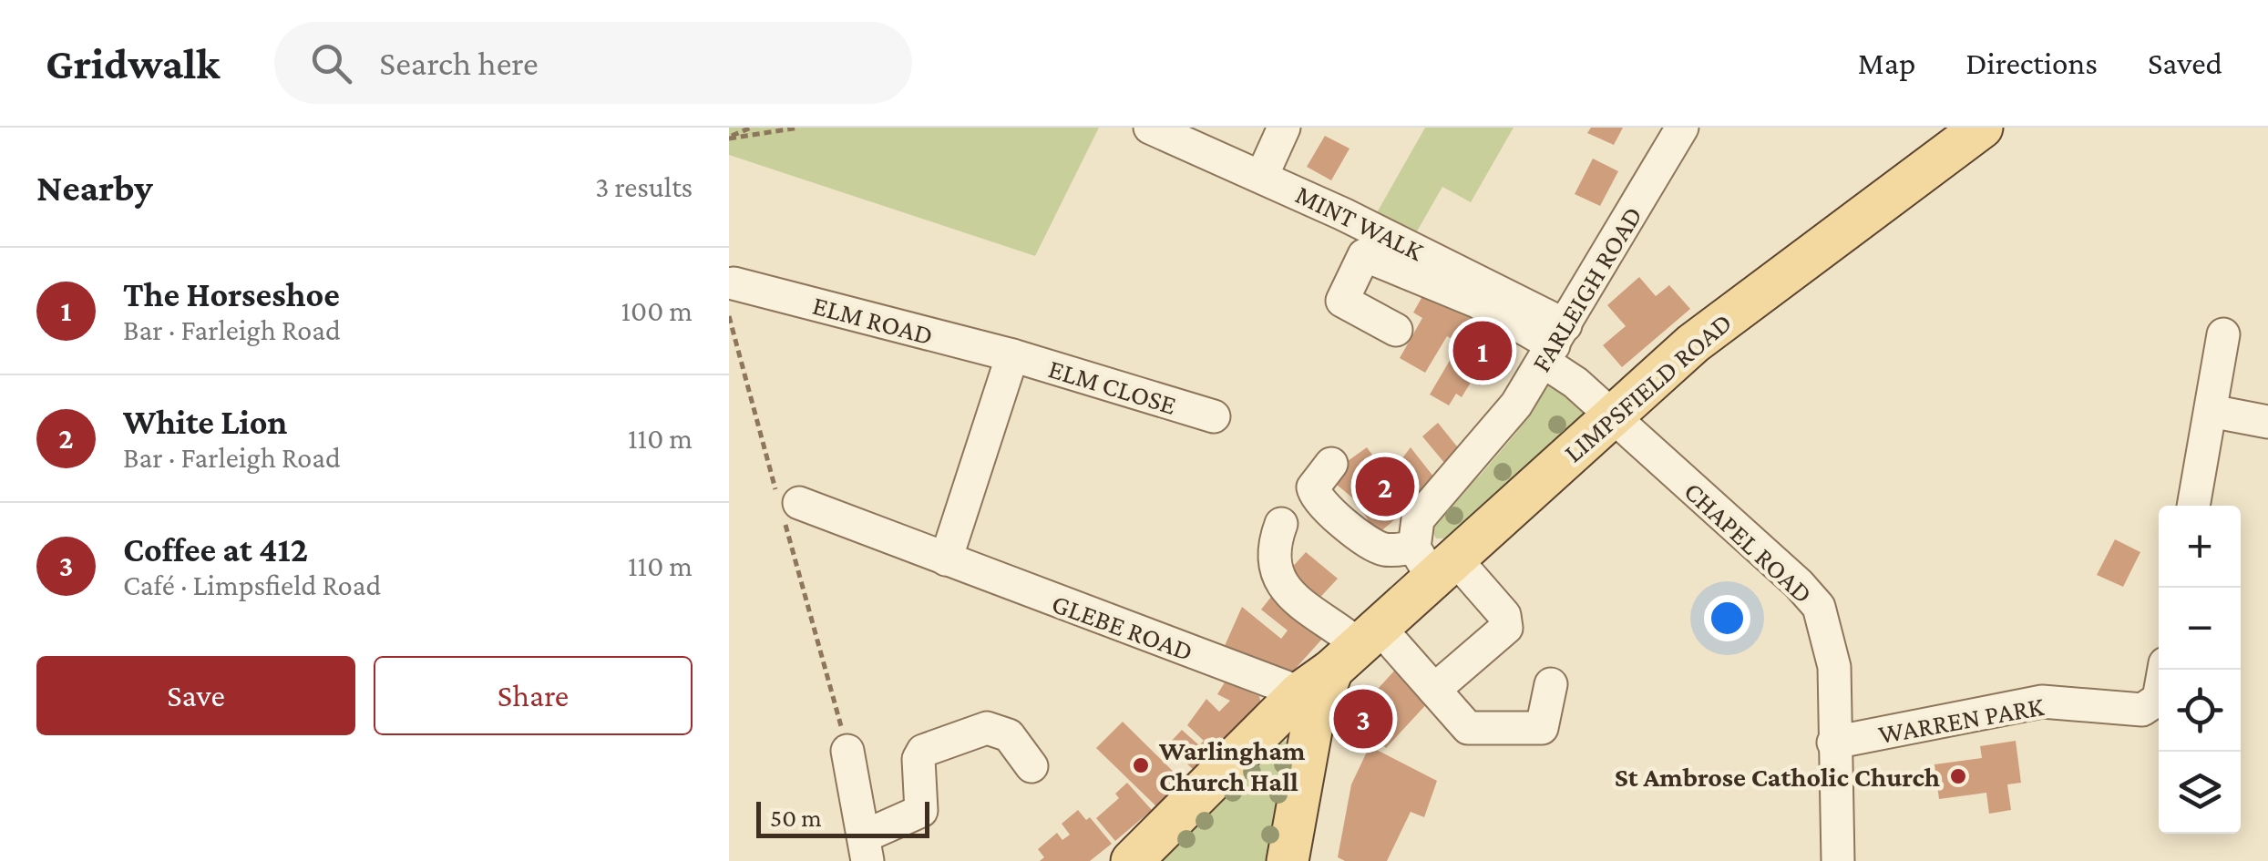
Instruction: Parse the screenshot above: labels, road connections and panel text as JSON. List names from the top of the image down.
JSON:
{
  "streets": {
    "main road": ["LIMPSFIELD ROAD"],
    "street": [
      "MINT WALK",
      "FARLEIGH ROAD",
      "ELM ROAD",
      "ELM CLOSE",
      "CHAPEL ROAD",
      "GLEBE ROAD",
      "WARREN PARK"
    ]
  },
  "crossings": [
    ["MINT WALK", "FARLEIGH ROAD"],
    ["MINT WALK", "CHAPEL ROAD"],
    ["FARLEIGH ROAD", "LIMPSFIELD ROAD"],
    ["FARLEIGH ROAD", "CHAPEL ROAD"],
    ["ELM ROAD", "ELM CLOSE"],
    ["LIMPSFIELD ROAD", "CHAPEL ROAD"],
    ["LIMPSFIELD ROAD", "GLEBE ROAD"],
    ["CHAPEL ROAD", "WARREN PARK"]
  ],
  "places": ["Warlingham Church Hall", "St Ambrose Catholic Church"],
  "scale_bar": "50 m",
  "page": {
    "header": "Gridwalk",
    "search": "Search here",
    "nav": ["Map", "Directions", "Saved"],
    "heading": ["Nearby", "3 results"],
    "list": [
      {
        "mark": "1",
        "name": "The Horseshoe",
        "note": "Bar · Farleigh Road",
        "value": "100 m"
      },
      {
        "mark": "2",
        "name": "White Lion",
        "note": "Bar · Farleigh Road",
        "value": "110 m"
      },
      {
        "mark": "3",
        "name": "Coffee at 412",
        "note": "Café · Limpsfield Road",
        "value": "110 m"
      }
    ],
    "pins": ["1", "2", "3"],
    "map_buttons": ["+", "−"],
    "buttons": ["Save", "Share"],
    "scale": "50 m"
  }
}
